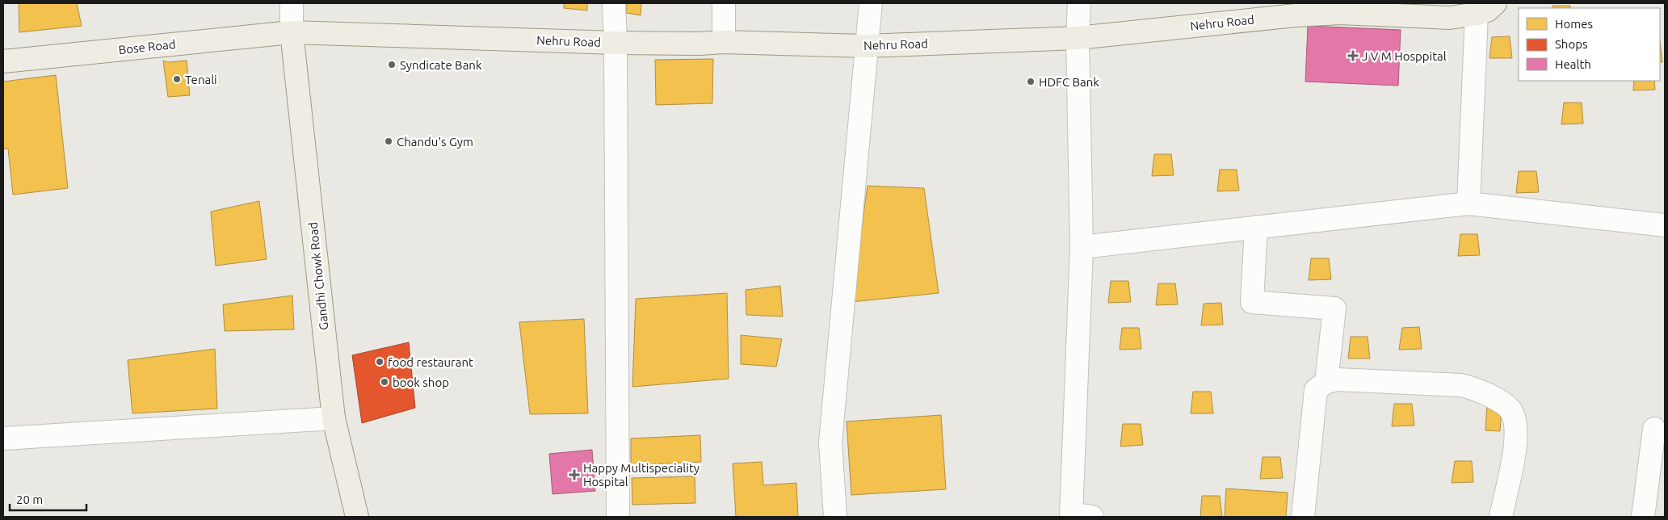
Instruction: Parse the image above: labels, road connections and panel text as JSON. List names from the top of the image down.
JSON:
{
  "streets": {
    "main road": ["Nehru Road", "Bose Road", "Gandhi Chowk Road"]
  },
  "crossings": [
    ["Nehru Road", "Bose Road"],
    ["Nehru Road", "Gandhi Chowk Road"],
    ["Bose Road", "Gandhi Chowk Road"]
  ],
  "places": {
    "health": ["J V M Hosppital", "Happy Multispeciality Hospital"],
    "other": [
      "Syndicate Bank",
      "Tenali",
      "HDFC Bank",
      "Chandu's Gym",
      "food restaurant",
      "book shop"
    ]
  },
  "legend": ["Homes", "Shops", "Health"],
  "scale_bar": "20 m"
}
